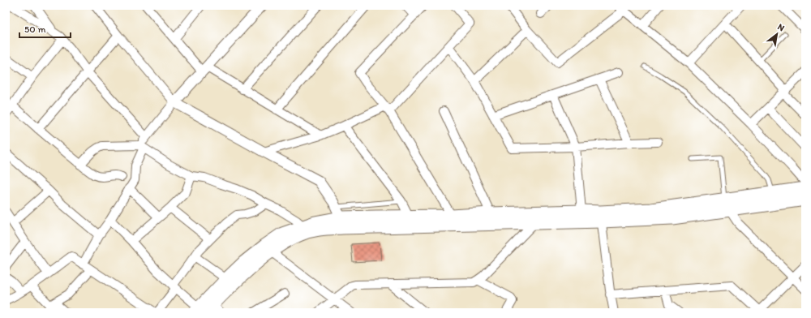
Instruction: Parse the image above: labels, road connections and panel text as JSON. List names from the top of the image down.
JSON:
{
  "scale_bar": "50 m",
  "north": "top right"
}
